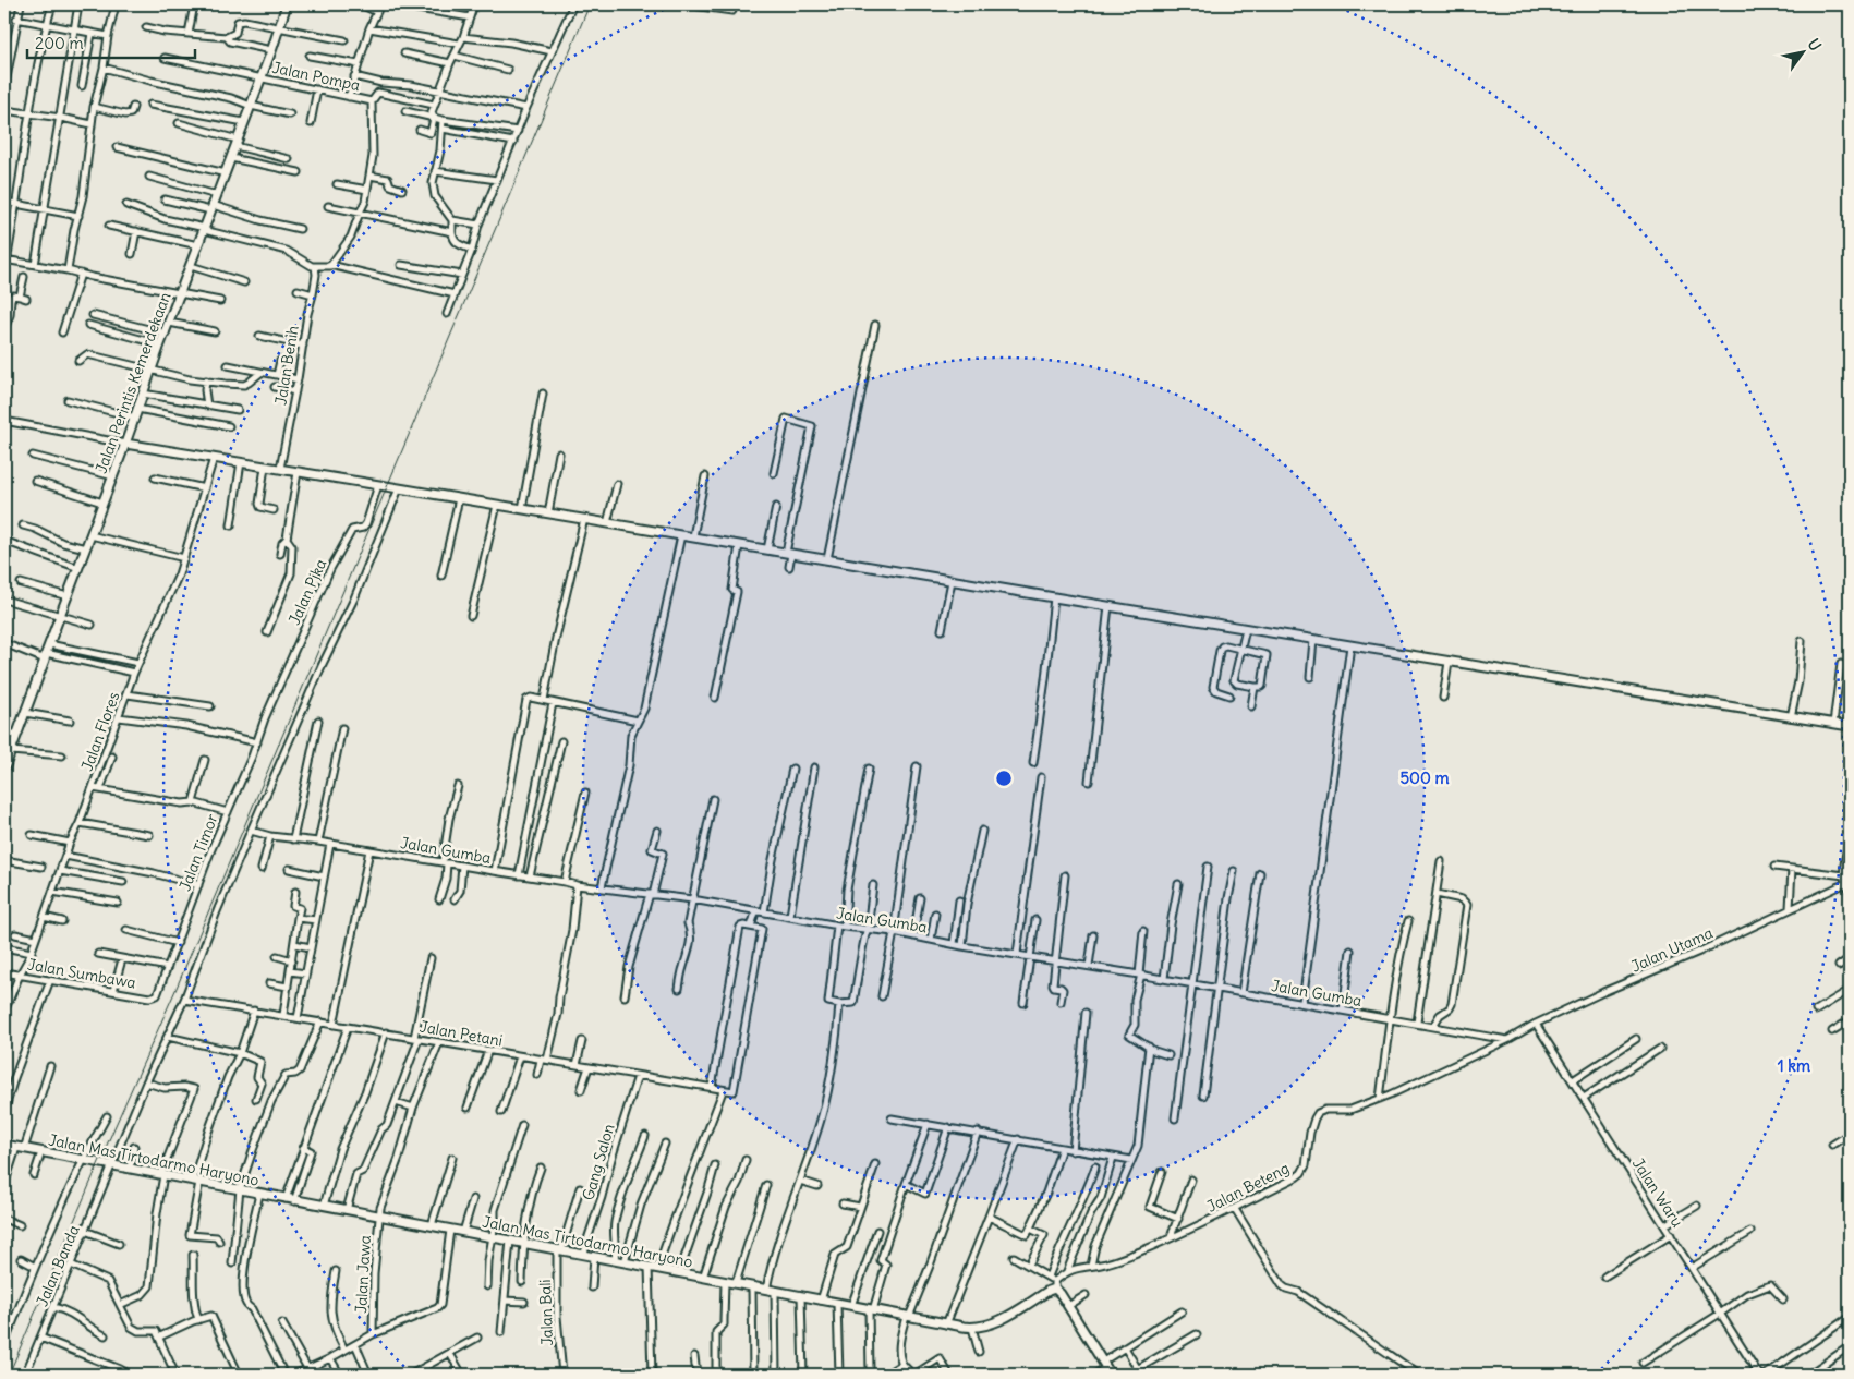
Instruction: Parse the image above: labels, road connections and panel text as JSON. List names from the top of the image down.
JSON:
{
  "streets": {
    "street": [
      "Jalan Pompa",
      "Jalan Benih",
      "Jalan Perintis Kemerdekaan",
      "Jalan Pjka",
      "Jalan Flores",
      "Jalan Gumba",
      "Jalan Timor",
      "Jalan Utama",
      "Jalan Sumbawa",
      "Jalan Petani",
      "Jalan Mas Tirtodarmo Haryono",
      "Gang Salon",
      "Jalan Beteng",
      "Jalan Waru",
      "Jalan Banda",
      "Jalan Jawa",
      "Jalan Bali"
    ]
  },
  "crossings": [
    ["Jalan Pompa", "Jalan Perintis Kemerdekaan"],
    ["Jalan Pjka", "Jalan Timor"],
    ["Jalan Flores", "Jalan Sumbawa"],
    ["Jalan Gumba", "Jalan Utama"],
    ["Jalan Gumba", "Jalan Beteng"],
    ["Jalan Timor", "Jalan Sumbawa"],
    ["Jalan Utama", "Jalan Beteng"],
    ["Jalan Utama", "Jalan Waru"],
    ["Jalan Petani", "Gang Salon"],
    ["Jalan Petani", "Jalan Jawa"],
    ["Jalan Mas Tirtodarmo Haryono", "Gang Salon"],
    ["Jalan Mas Tirtodarmo Haryono", "Jalan Beteng"],
    ["Jalan Mas Tirtodarmo Haryono", "Jalan Banda"],
    ["Jalan Mas Tirtodarmo Haryono", "Jalan Jawa"],
    ["Jalan Mas Tirtodarmo Haryono", "Jalan Bali"]
  ],
  "scale_bar": "200 m",
  "north": "top right",
  "rings": ["500 m", "1 km"]
}
